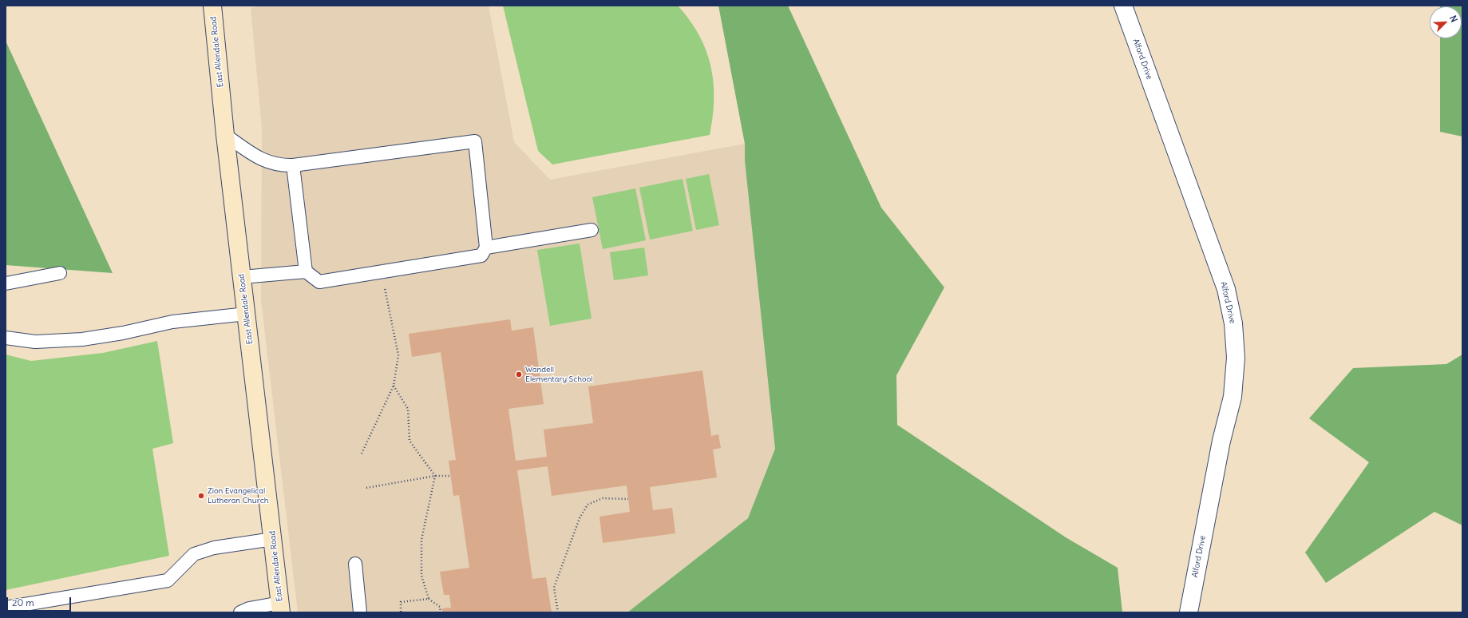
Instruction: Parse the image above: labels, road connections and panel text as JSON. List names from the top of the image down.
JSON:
{
  "streets": {
    "main road": ["East Allendale Road"],
    "street": ["Alford Drive"]
  },
  "places": ["Wandell Elementary School", "Zion Evangelical Lutheran Church"],
  "scale_bar": "20 m",
  "north": "top right"
}
